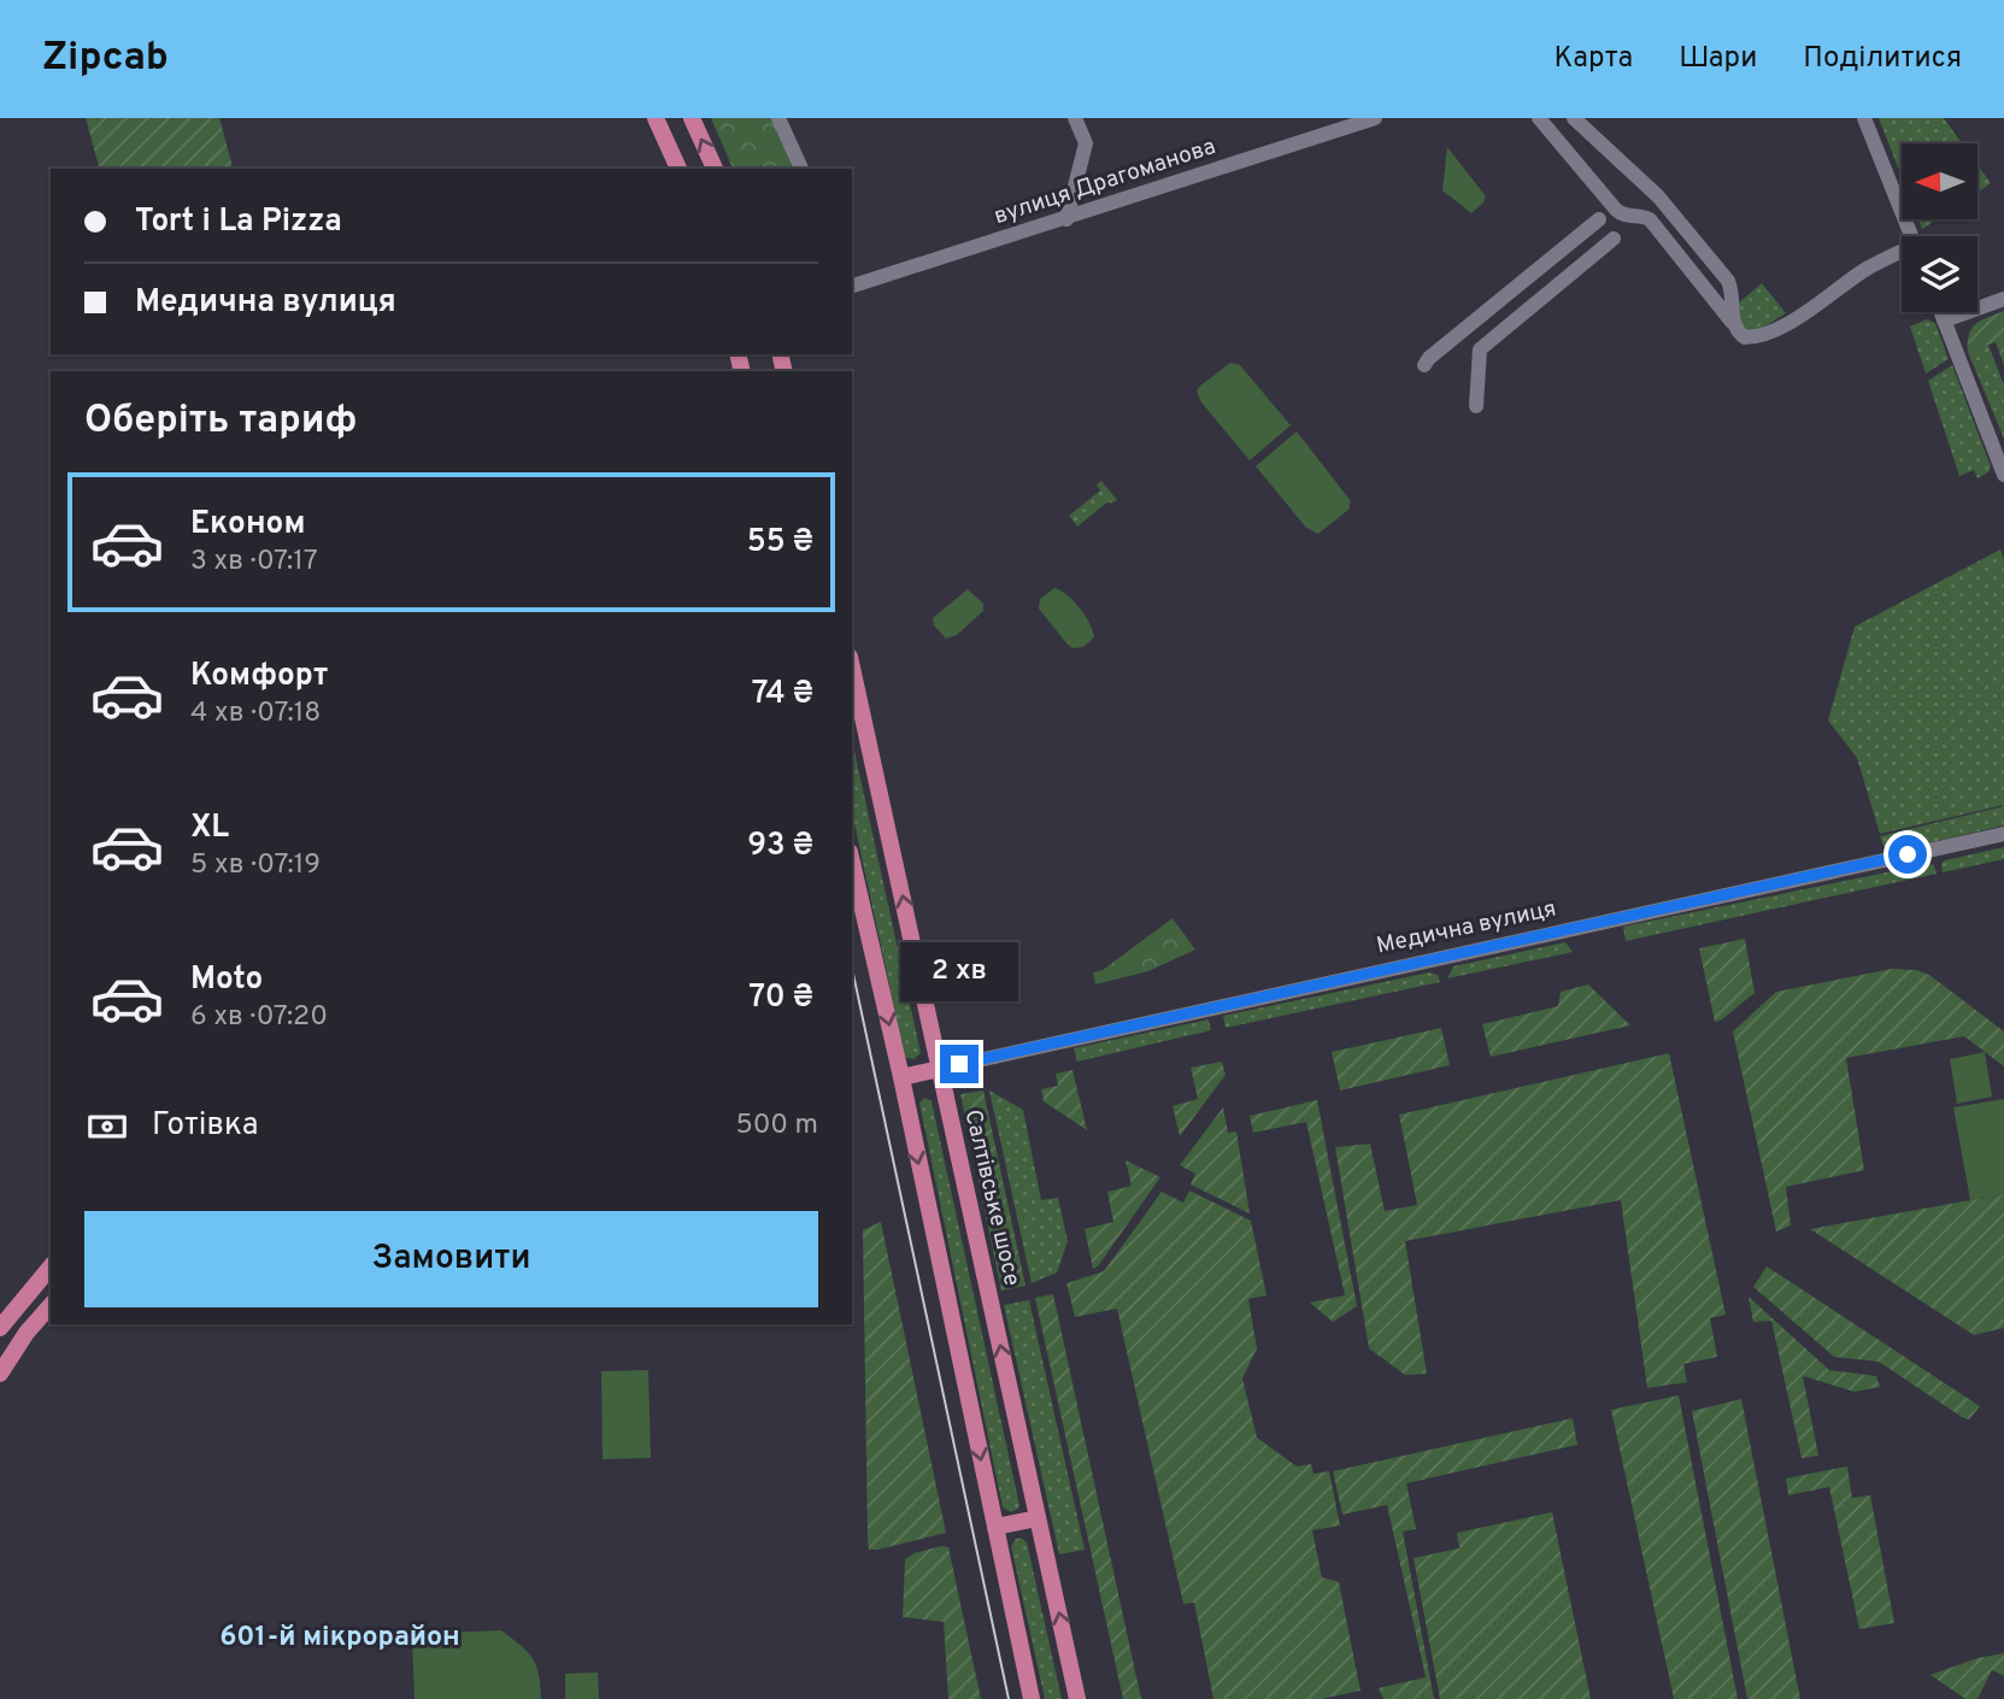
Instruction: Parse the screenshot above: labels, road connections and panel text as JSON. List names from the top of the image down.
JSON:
{
  "streets": {
    "main road": ["Салтівське шосе"],
    "street": ["вулиця Драгоманова", "Медична вулиця"]
  },
  "crossings": [
    ["Медична вулиця", "Салтівське шосе"]
  ],
  "districts": ["601-й мікрорайон"],
  "north": "left",
  "page": {
    "header": "Zipcab",
    "nav": ["Карта", "Шари", "Поділитися"],
    "banner": ["Tort i La Pizza", "Медична вулиця"],
    "heading": "Оберіть тариф",
    "list": [
      {
        "name": "Економ",
        "note": "3 хв · 07:17",
        "value": "55 ₴"
      },
      {
        "name": "Комфорт",
        "note": "4 хв · 07:18",
        "value": "74 ₴"
      },
      {
        "name": "XL",
        "note": "5 хв · 07:19",
        "value": "93 ₴"
      },
      {
        "name": "Moto",
        "note": "6 хв · 07:20",
        "value": "70 ₴"
      }
    ],
    "bubble": "2 хв",
    "pay": ["Готівка", "500 m"],
    "buttons": "Замовити"
  }
}
